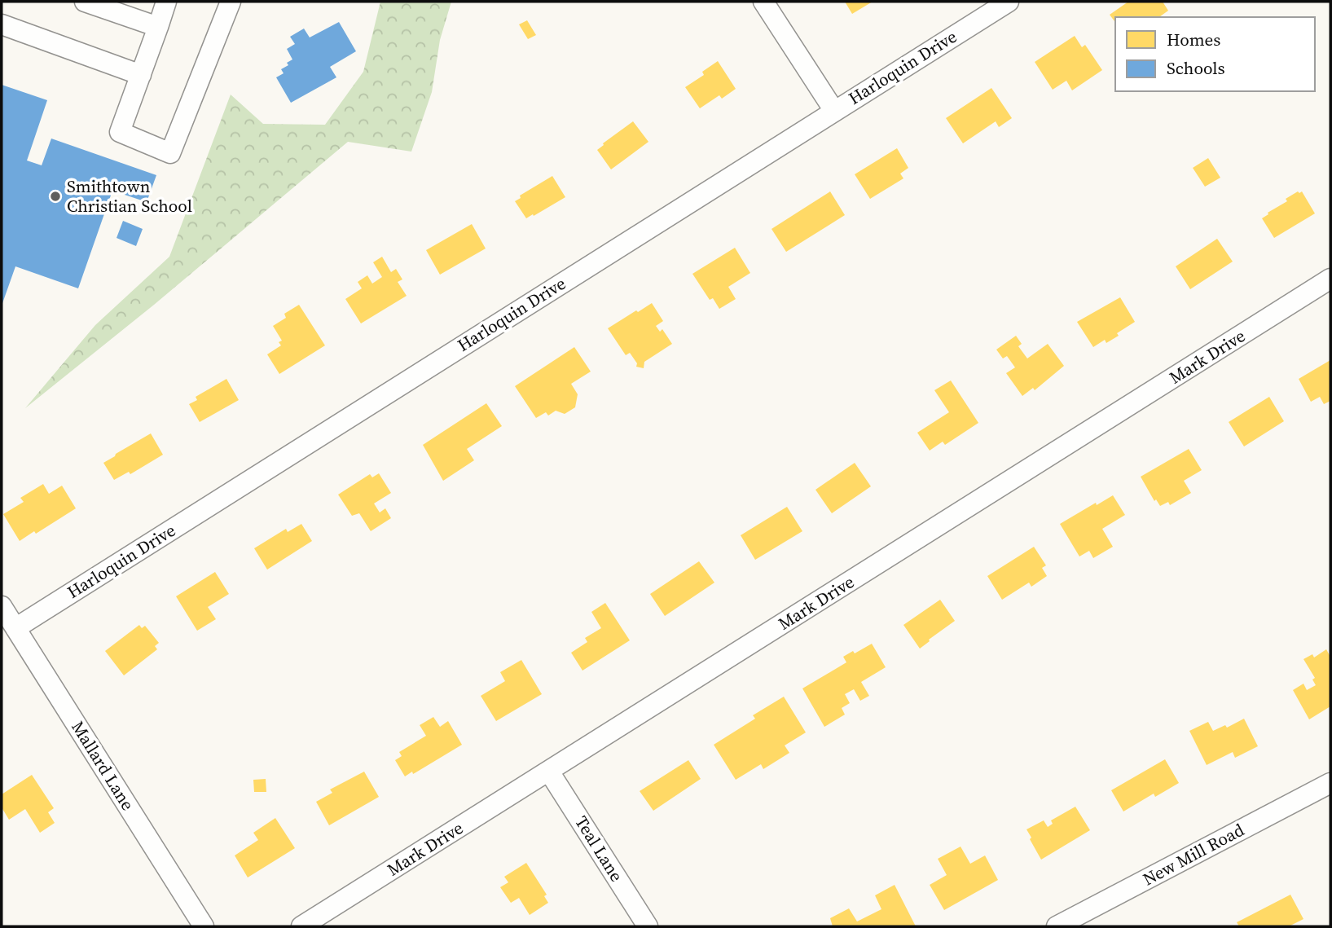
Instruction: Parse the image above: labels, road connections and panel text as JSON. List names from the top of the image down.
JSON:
{
  "streets": {
    "street": [
      "Harloquin Drive",
      "Mark Drive",
      "Mallard Lane",
      "Teal Lane",
      "New Mill Road"
    ]
  },
  "crossings": [
    ["Harloquin Drive", "Mallard Lane"],
    ["Mark Drive", "Teal Lane"]
  ],
  "places": ["Smithtown Christian School"],
  "legend": ["Homes", "Schools"]
}
